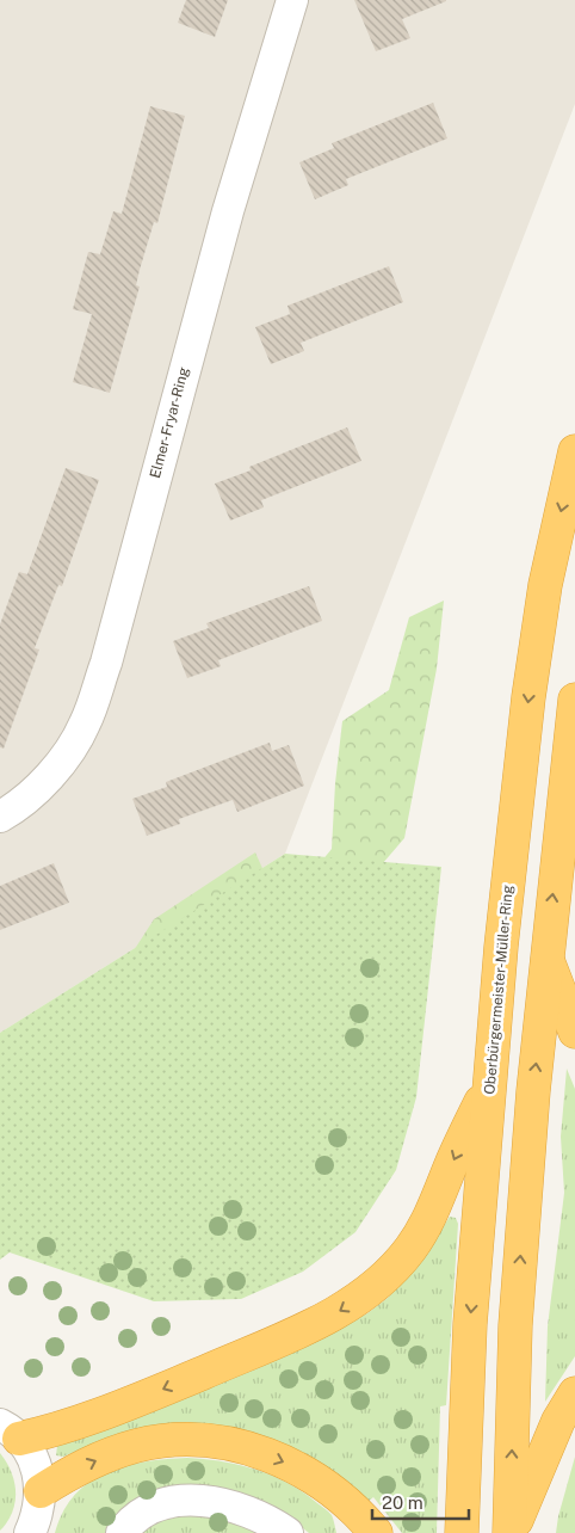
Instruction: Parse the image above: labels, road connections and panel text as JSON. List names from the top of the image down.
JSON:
{
  "streets": {
    "highway": ["Oberbürgermeister-Müller-Ring"],
    "street": ["Elmer-Fryar-Ring"]
  },
  "scale_bar": "20 m"
}
